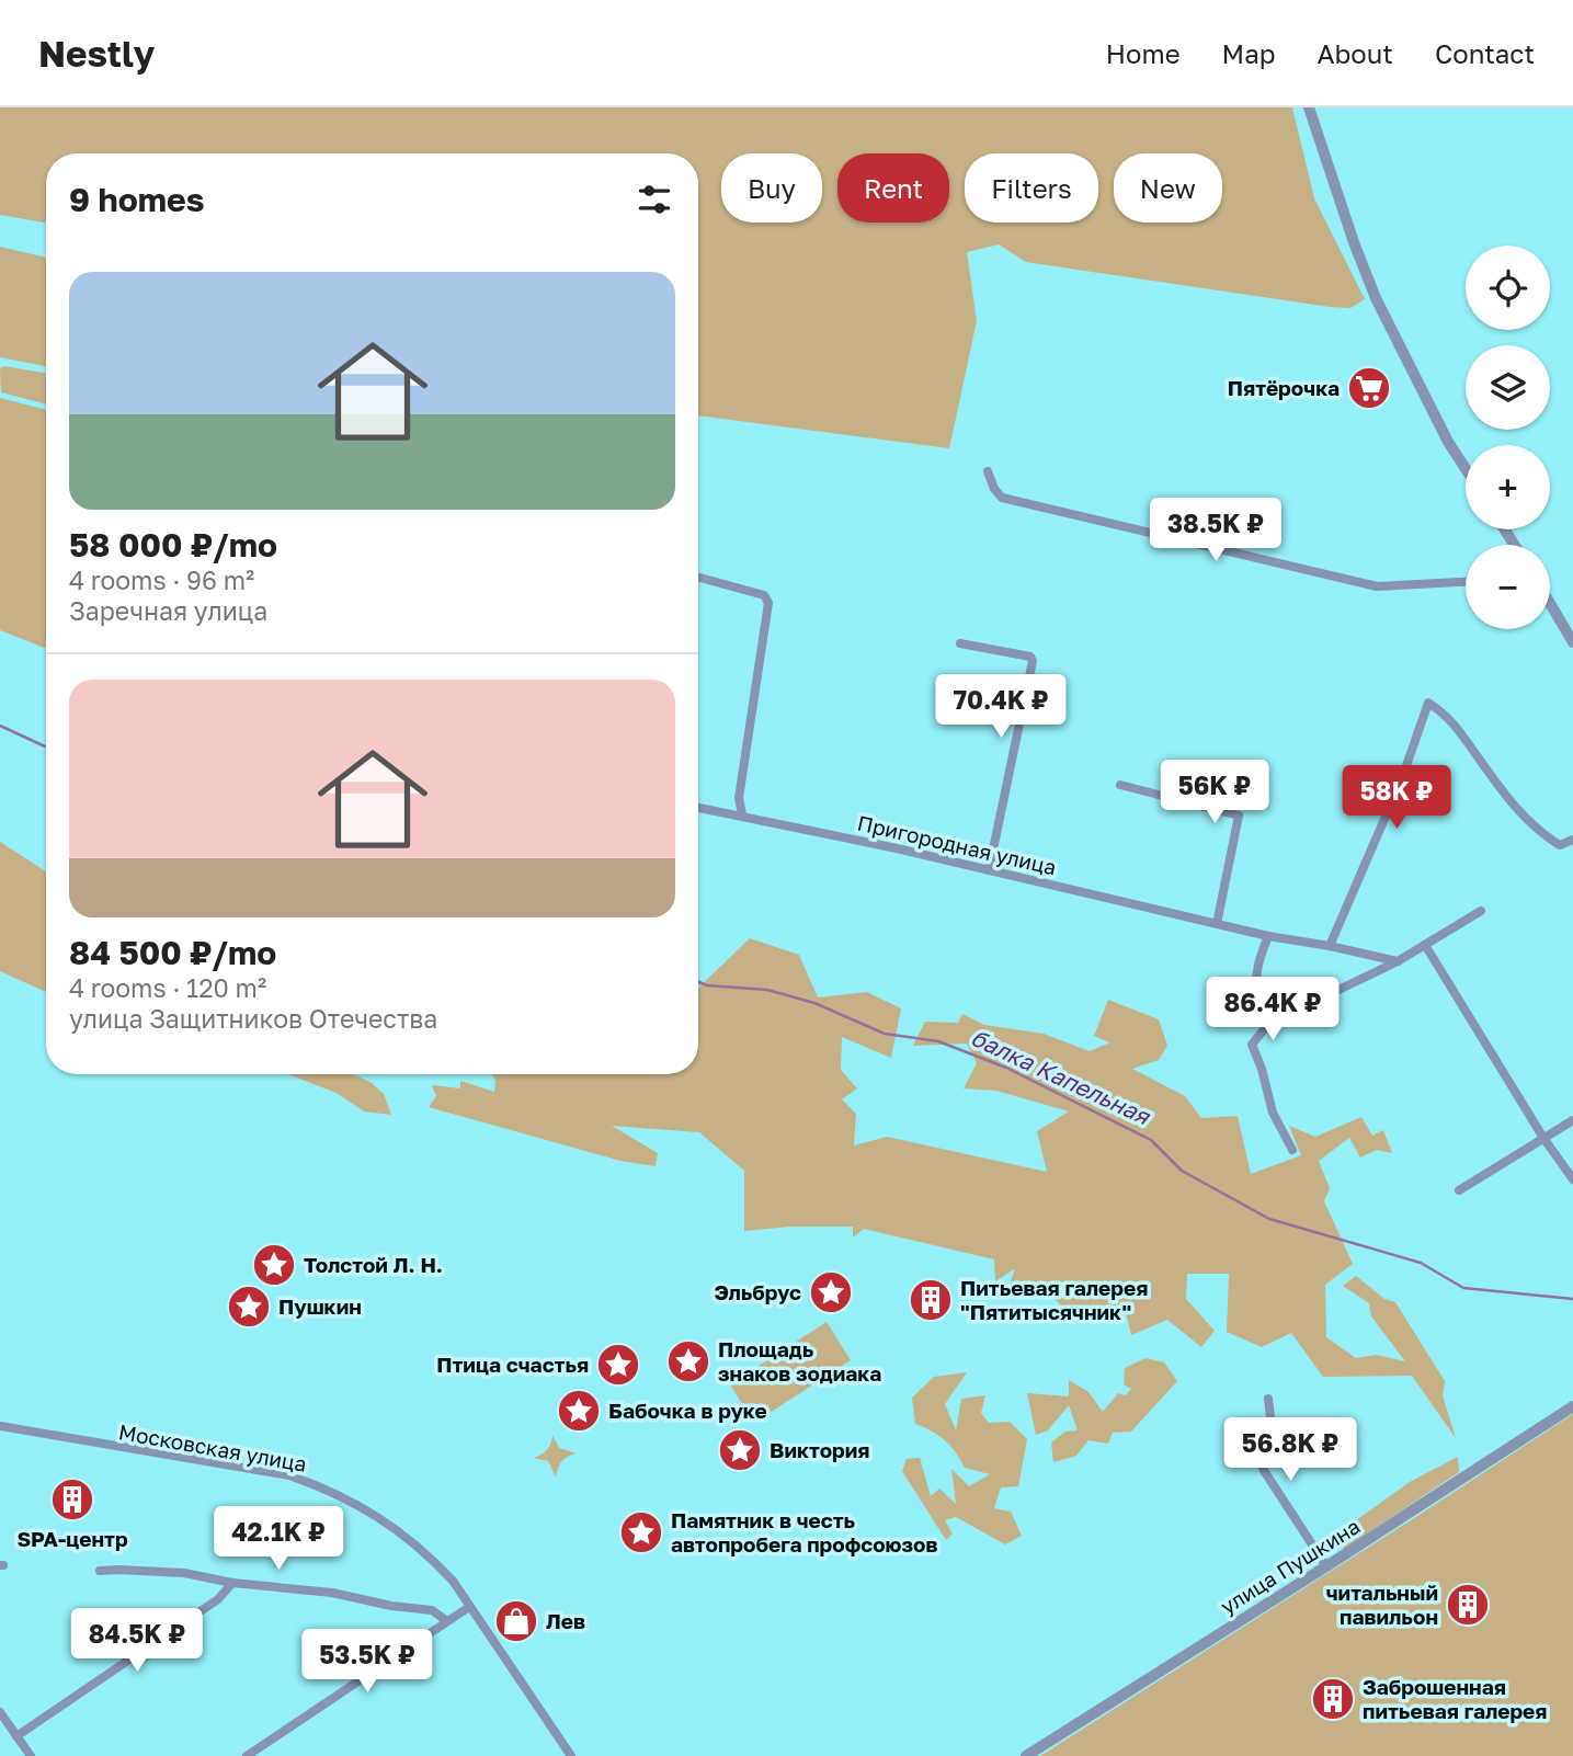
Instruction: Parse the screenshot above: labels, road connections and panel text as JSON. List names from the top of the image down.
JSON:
{
  "streets": {
    "street": ["Пригородная улица", "Московская улица", "улица Пушкина"]
  },
  "water": ["балка Капельная"],
  "places": {
    "supermarket": ["Пятёрочка"],
    "place": [
      "Толстой Л. Н.",
      "Эльбрус",
      "Пушкин",
      "Площадь знаков зодиака",
      "Птица счастья",
      "Бабочка в руке",
      "Виктория",
      "Памятник в честь автопробега профсоюзов"
    ],
    "building": [
      "Питьевая галерея \"Пятитысячник\"",
      "SPA-центр",
      "читальный павильон",
      "Заброшенная питьевая галерея"
    ],
    "shop": ["Лев"]
  },
  "page": {
    "header": "Nestly",
    "nav": [
      "Home",
      "Map",
      "About",
      "Contact"
    ],
    "chip": [
      "Buy",
      "Rent",
      "Filters",
      "New"
    ],
    "heading": "9 homes",
    "map_buttons": ["+", "−"],
    "list": [
      {
        "name": "58 000 ₽/mo",
        "note": "4 rooms · 96 m² · Заречная улица"
      },
      {
        "name": "84 500 ₽/mo",
        "note": "4 rooms · 120 m² · улица Защитников Отечества"
      }
    ],
    "price": [
      "38.5K ₽",
      "70.4K ₽",
      "56K ₽",
      "58K ₽",
      "86.4K ₽",
      "56.8K ₽",
      "42.1K ₽",
      "84.5K ₽",
      "53.5K ₽"
    ]
  }
}
